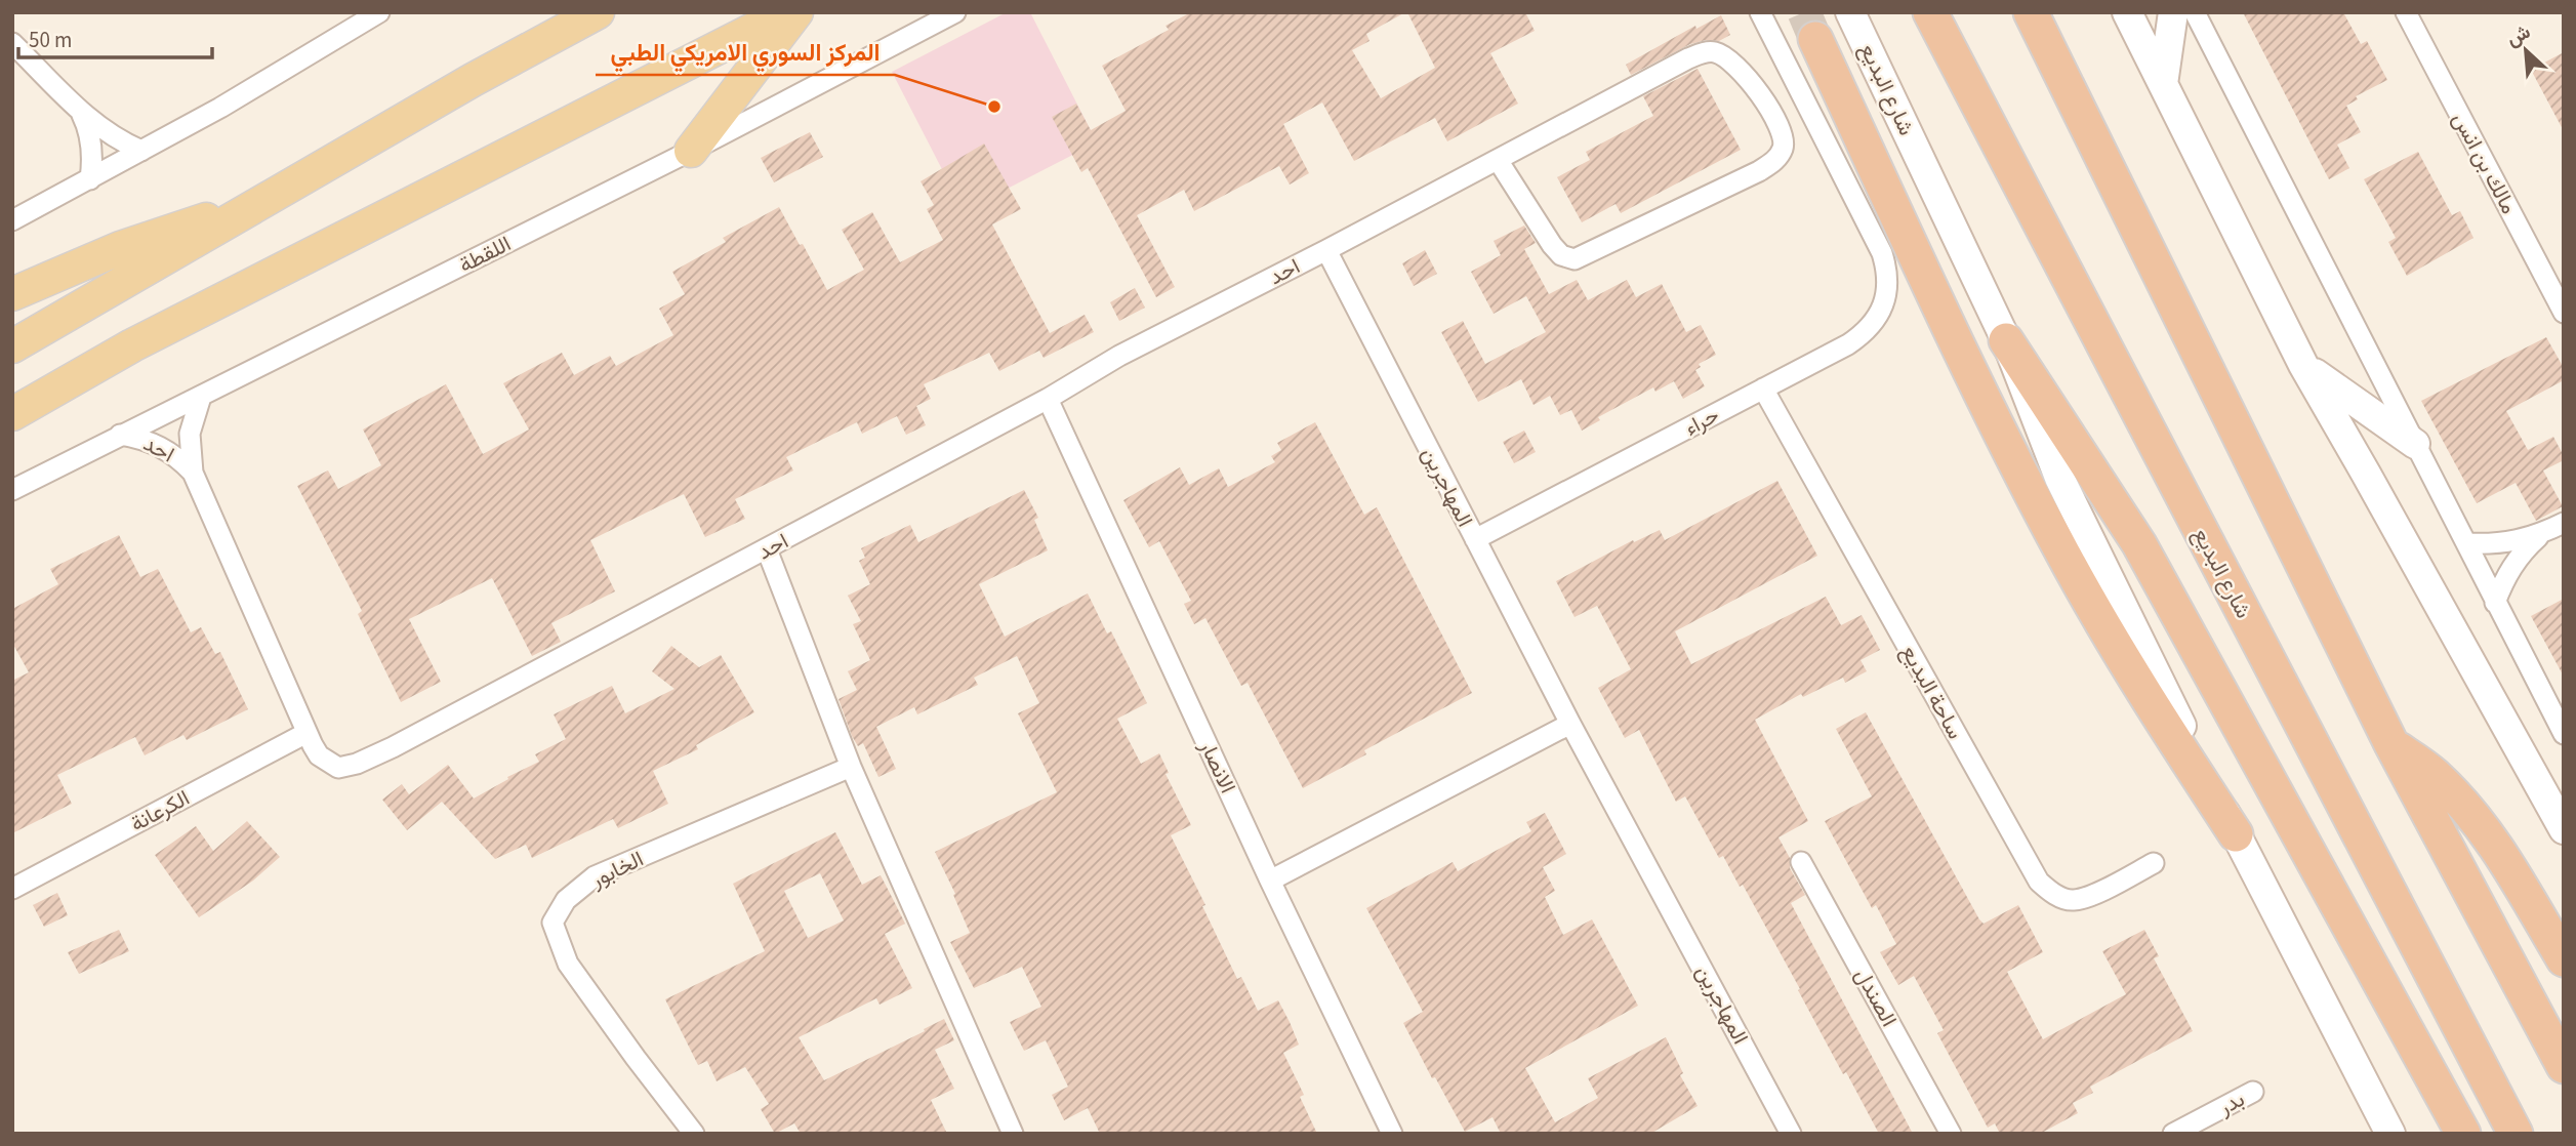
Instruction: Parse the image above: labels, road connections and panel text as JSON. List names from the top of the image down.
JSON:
{
  "streets": {
    "highway": ["شارع البديع"],
    "street": [
      "مالك بن انس",
      "اللقطة",
      "احد",
      "حراء",
      "المهاجرين",
      "ساحة البديع",
      "الانصار",
      "الكرعانة",
      "الخابور",
      "الصندل",
      "بدر"
    ]
  },
  "crossings": [
    ["اللقطة", "احد"],
    ["احد", "المهاجرين"],
    ["احد", "الانصار"],
    ["احد", "الكرعانة"],
    ["حراء", "المهاجرين"],
    ["حراء", "ساحة البديع"]
  ],
  "places": ["المركز السوري الامريكي الطبي"],
  "scale_bar": "50 m",
  "north": "top left"
}
